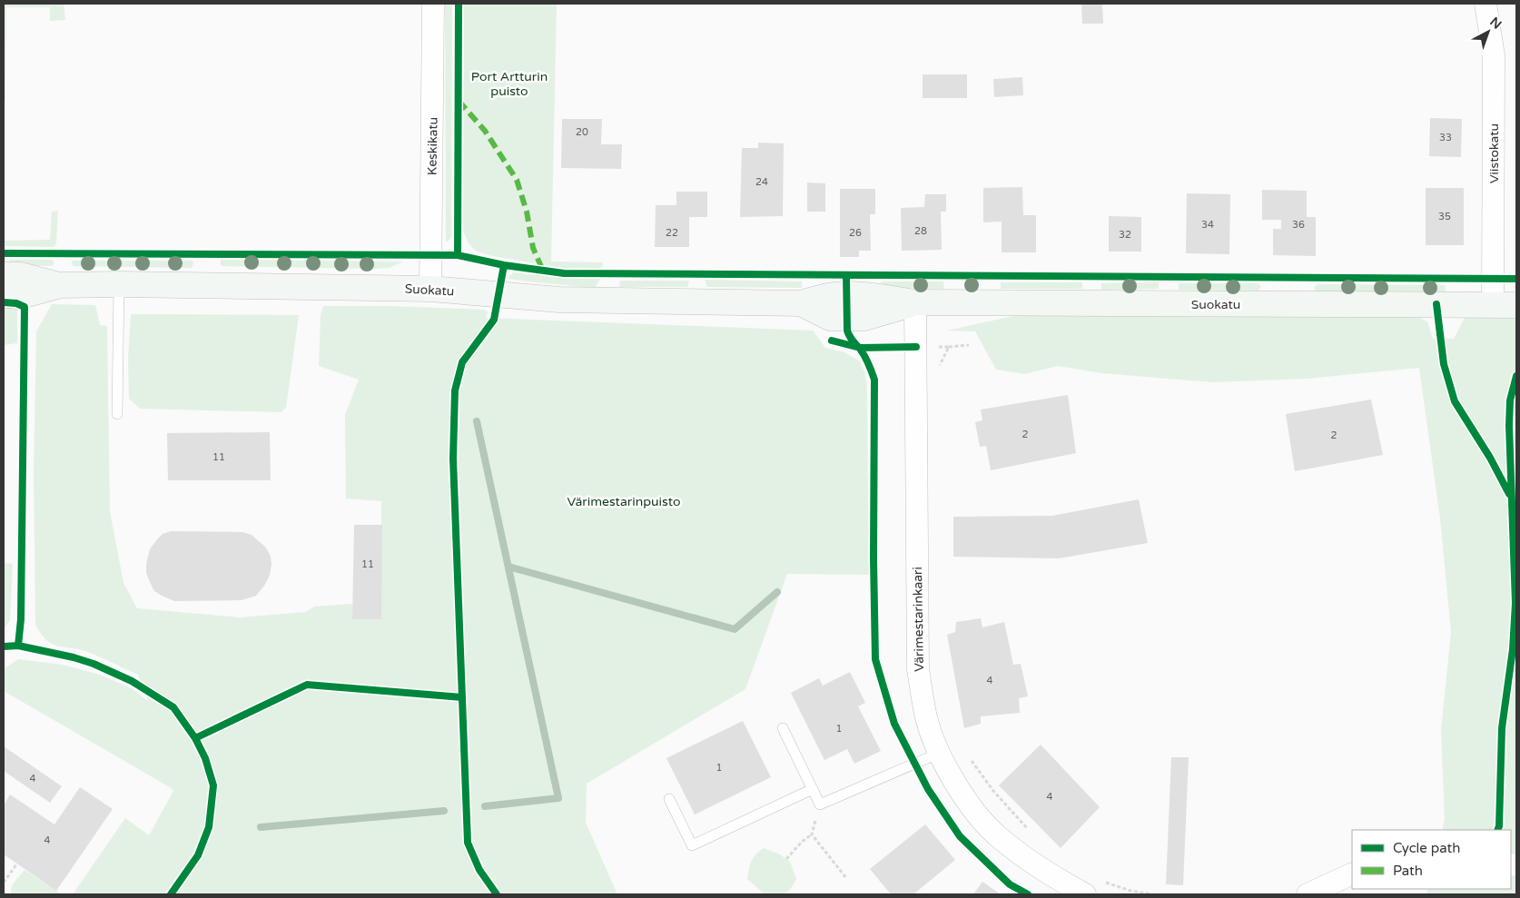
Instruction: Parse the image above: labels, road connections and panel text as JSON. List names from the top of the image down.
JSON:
{
  "streets": {
    "street": [
      "Keskikatu",
      "Viistokatu",
      "Suokatu",
      "Värimestarinkaari"
    ]
  },
  "crossings": [
    ["Keskikatu", "Suokatu"],
    ["Viistokatu", "Suokatu"],
    ["Suokatu", "Värimestarinkaari"]
  ],
  "parks": ["Port Artturin puisto", "Värimestarinpuisto"],
  "house_numbers": [
    "20",
    "33",
    "24",
    "35",
    "34",
    "36",
    "28",
    "22",
    "26",
    "32",
    "2",
    "2",
    "11",
    "11",
    "4",
    "1",
    "1",
    "4",
    "4",
    "4"
  ],
  "legend": ["Cycle path", "Path"],
  "north": "top right"
}
